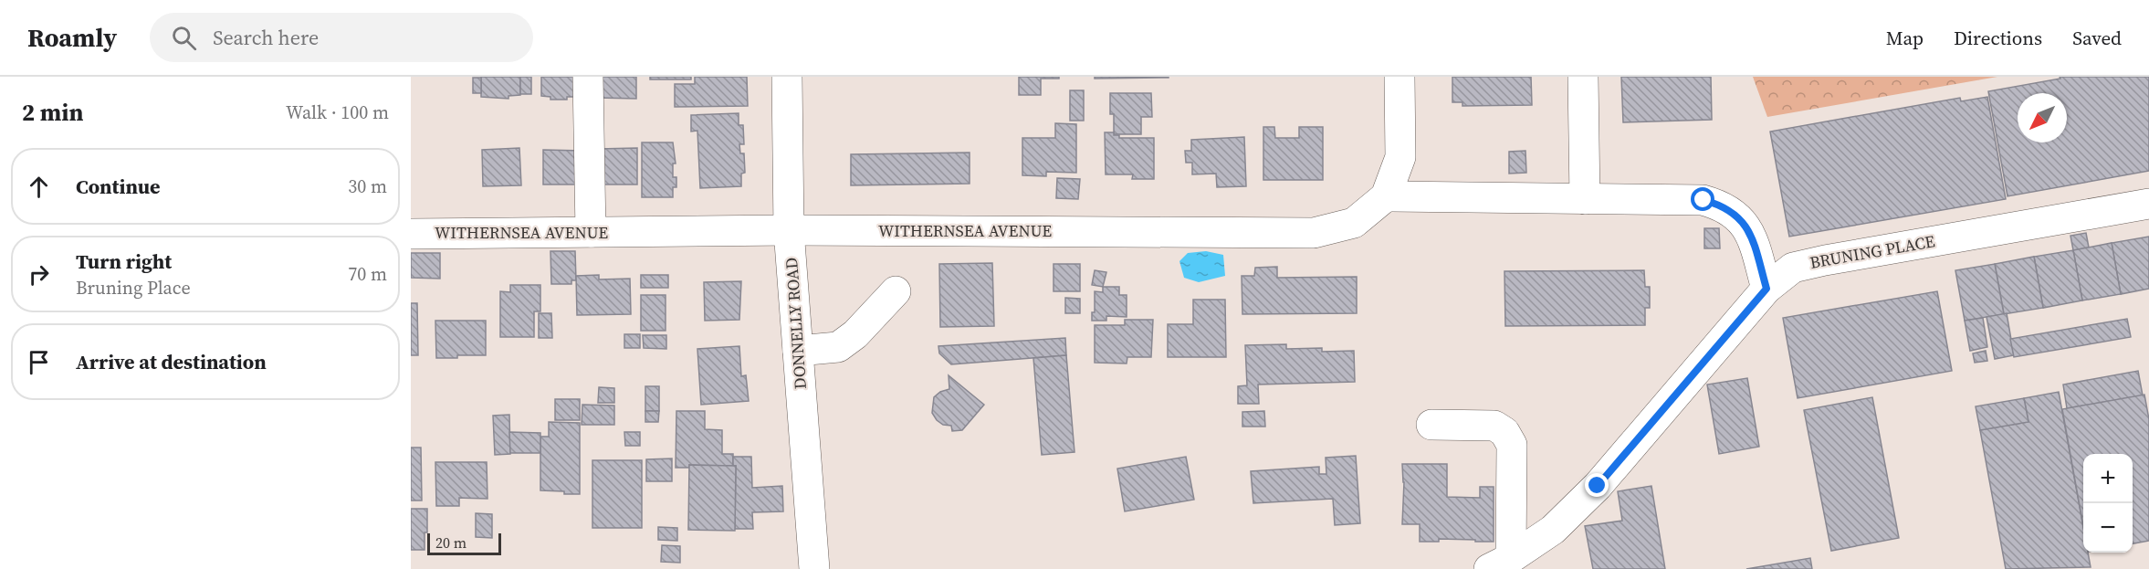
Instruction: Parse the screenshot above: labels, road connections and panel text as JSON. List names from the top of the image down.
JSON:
{
  "streets": {
    "street": ["WITHERNSEA AVENUE", "BRUNING PLACE", "DONNELLY ROAD"]
  },
  "crossings": [
    ["WITHERNSEA AVENUE", "DONNELLY ROAD"]
  ],
  "scale_bar": "20 m",
  "north": "bottom left",
  "page": {
    "header": "Roamly",
    "search": "Search here",
    "nav": ["Map", "Directions", "Saved"],
    "heading": ["2 min", "Walk · 100 m"],
    "list": [
      ["Continue", "30 m"],
      ["Turn right", "Bruning Place", "70 m"],
      "Arrive at destination"
    ],
    "map_buttons": ["+", "−"],
    "scale": "20 m"
  }
}
